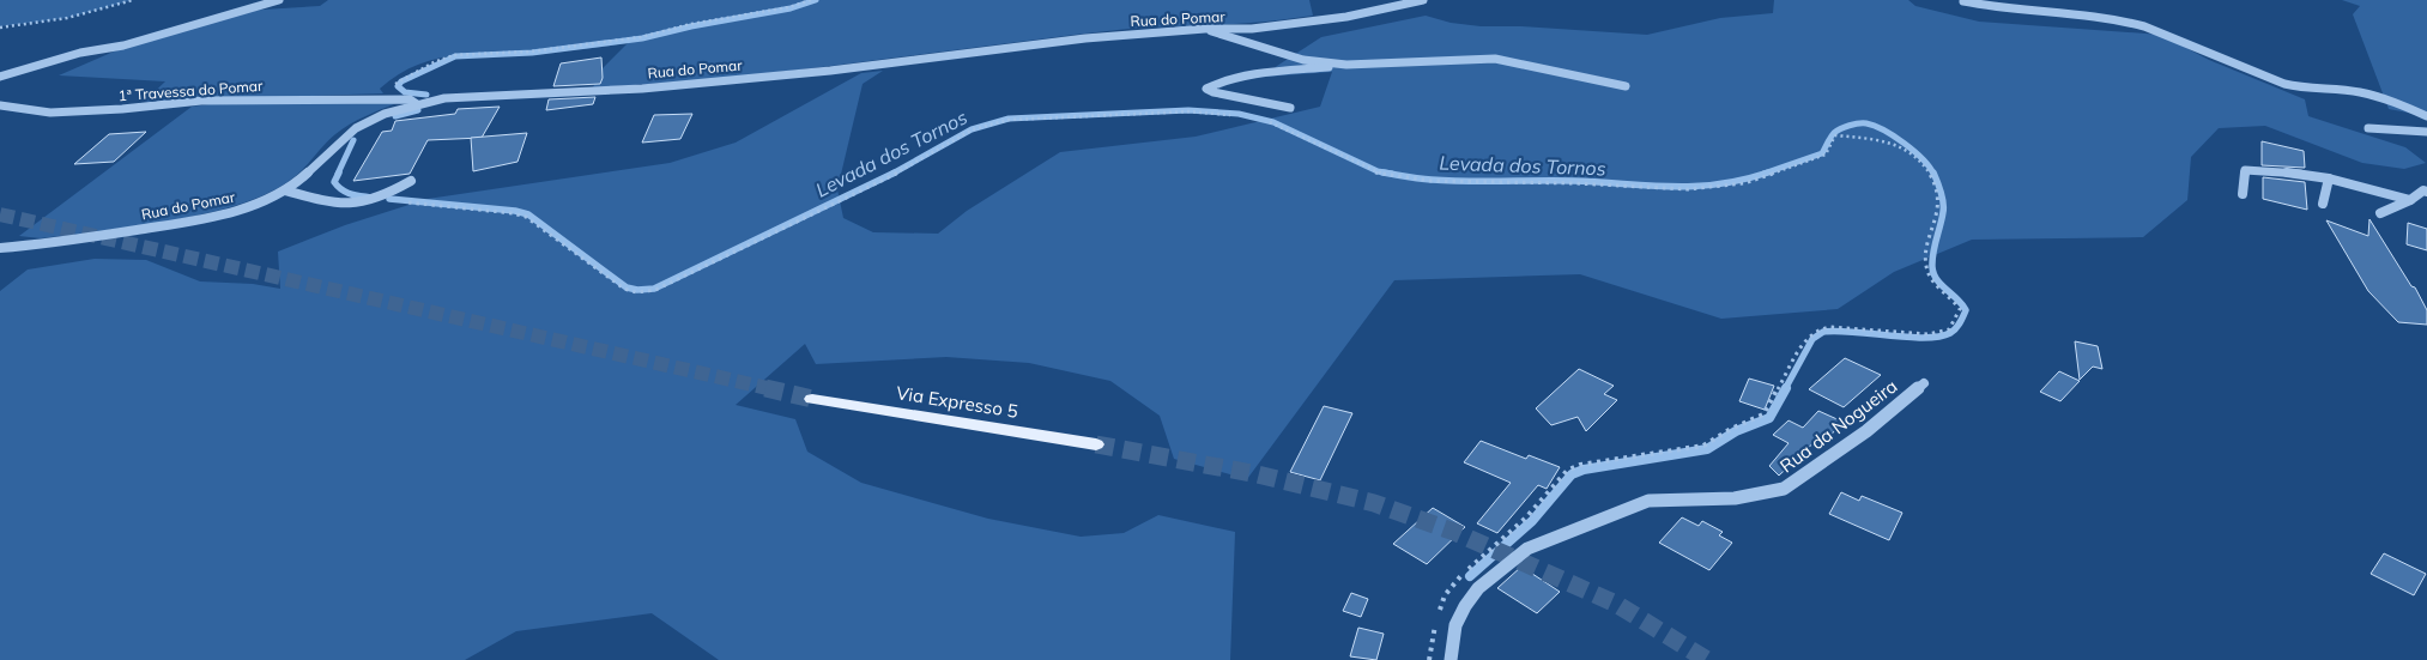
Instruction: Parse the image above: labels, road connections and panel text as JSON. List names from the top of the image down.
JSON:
{
  "streets": {
    "main road": ["Via Expresso 5"],
    "street": ["Rua do Pomar", "1ª Travessa do Pomar", "Rua da Nogueira"]
  },
  "crossings": [
    ["Rua do Pomar", "1ª Travessa do Pomar"]
  ],
  "water": ["Levada dos Tornos"]
}
